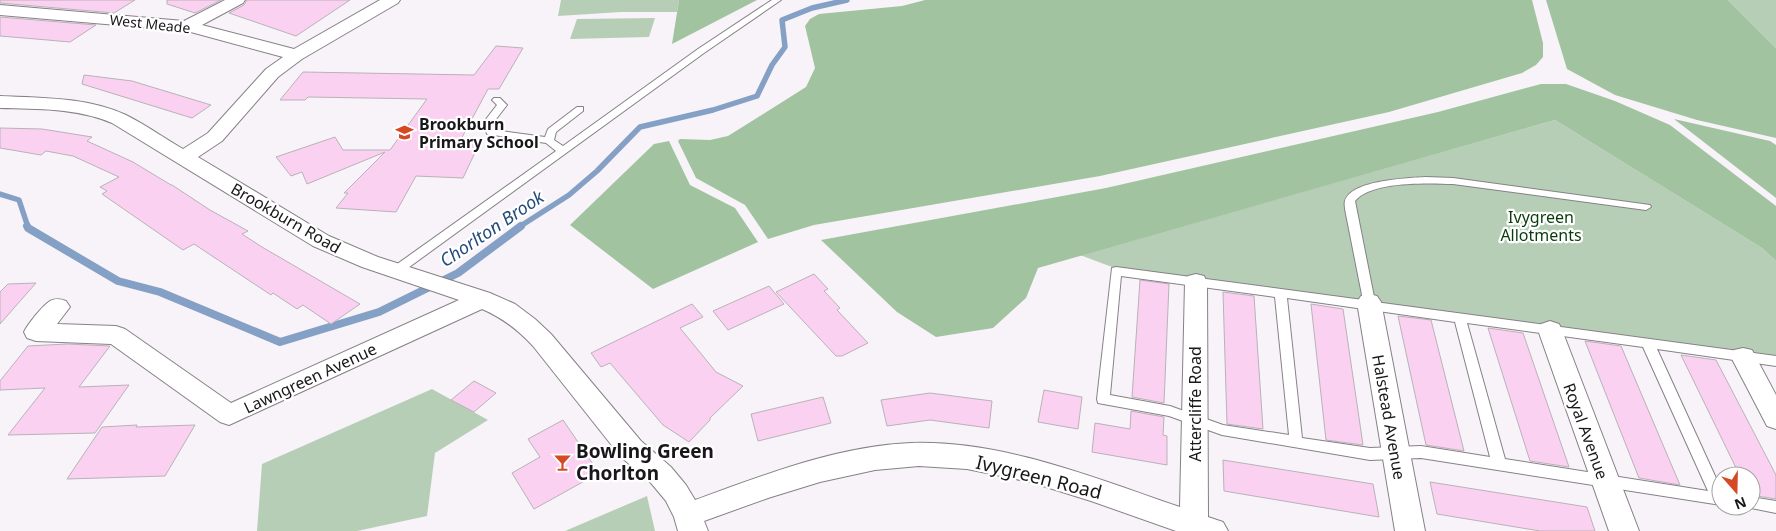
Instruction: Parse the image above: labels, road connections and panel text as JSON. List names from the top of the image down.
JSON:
{
  "streets": {
    "street": [
      "West Meade",
      "Brookburn Road",
      "Lawngreen Avenue",
      "Attercliffe Road",
      "Halstead Avenue",
      "Royal Avenue",
      "Ivygreen Road"
    ]
  },
  "crossings": [
    ["Brookburn Road", "Lawngreen Avenue"],
    ["Brookburn Road", "Ivygreen Road"],
    ["Attercliffe Road", "Ivygreen Road"]
  ],
  "water": ["Chorlton Brook"],
  "parks": ["Ivygreen Allotments"],
  "places": {
    "school or university": ["Brookburn Primary School"],
    "bar": ["Bowling Green Chorlton"]
  },
  "north": "bottom"
}
